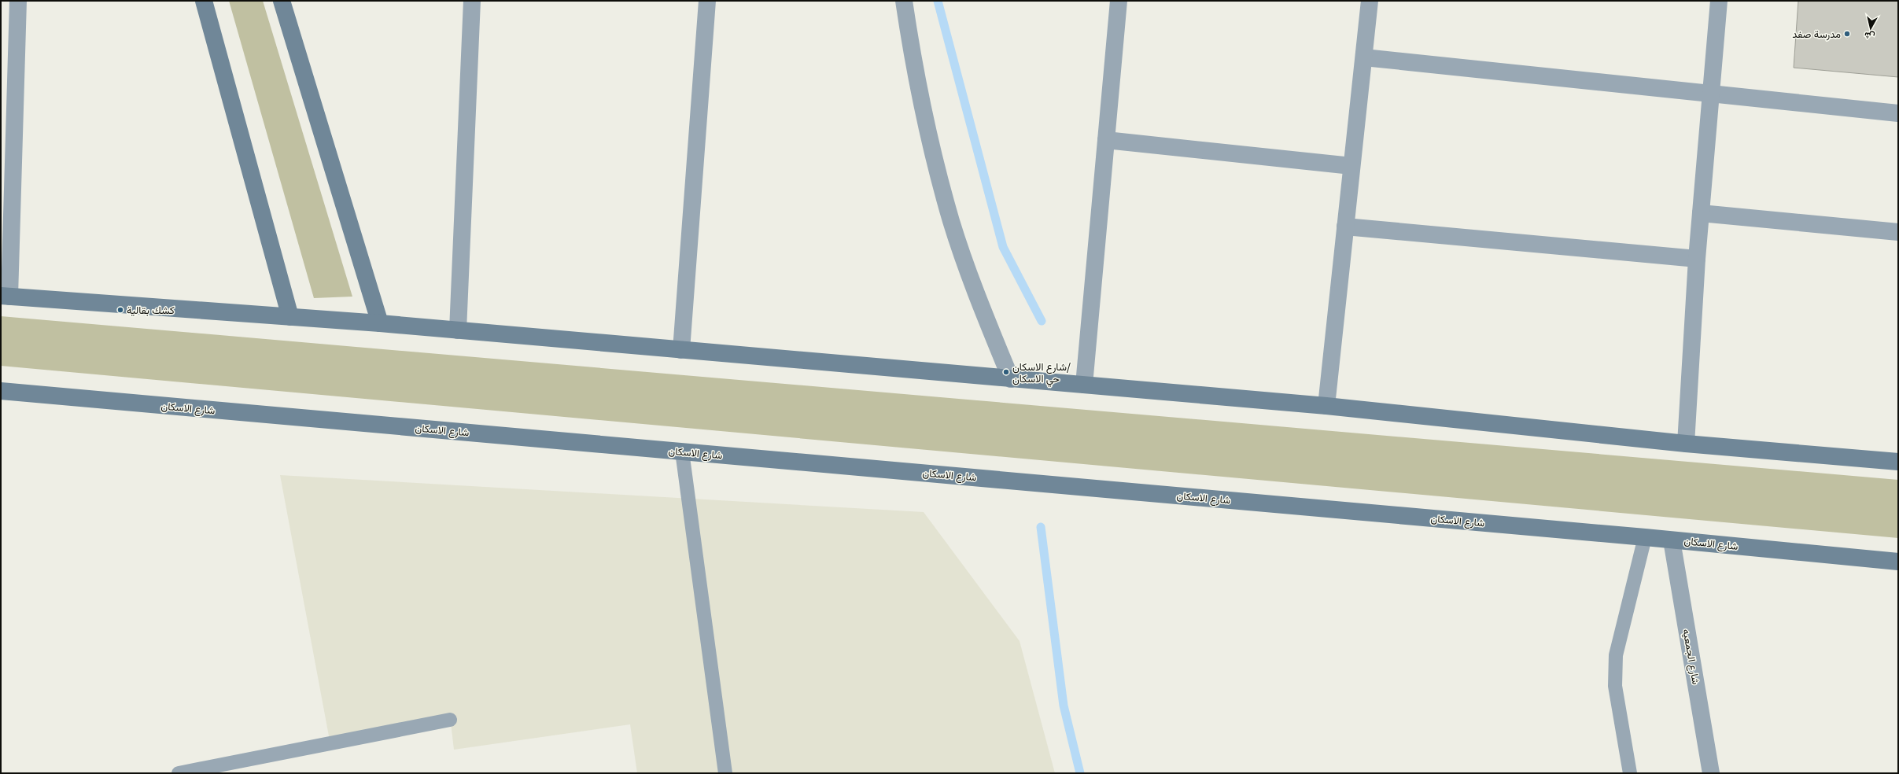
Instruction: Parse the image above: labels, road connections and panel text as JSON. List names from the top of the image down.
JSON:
{
  "streets": {
    "main road": ["شارع الاسكان"],
    "street": ["شارع الجمعيه"]
  },
  "crossings": [
    ["شارع الاسكان", "شارع الجمعيه"]
  ],
  "places": ["مدرسة صفد", "كشك بقالية", "شارع الاسكان/ حي الاسكان"],
  "north": "bottom"
}
